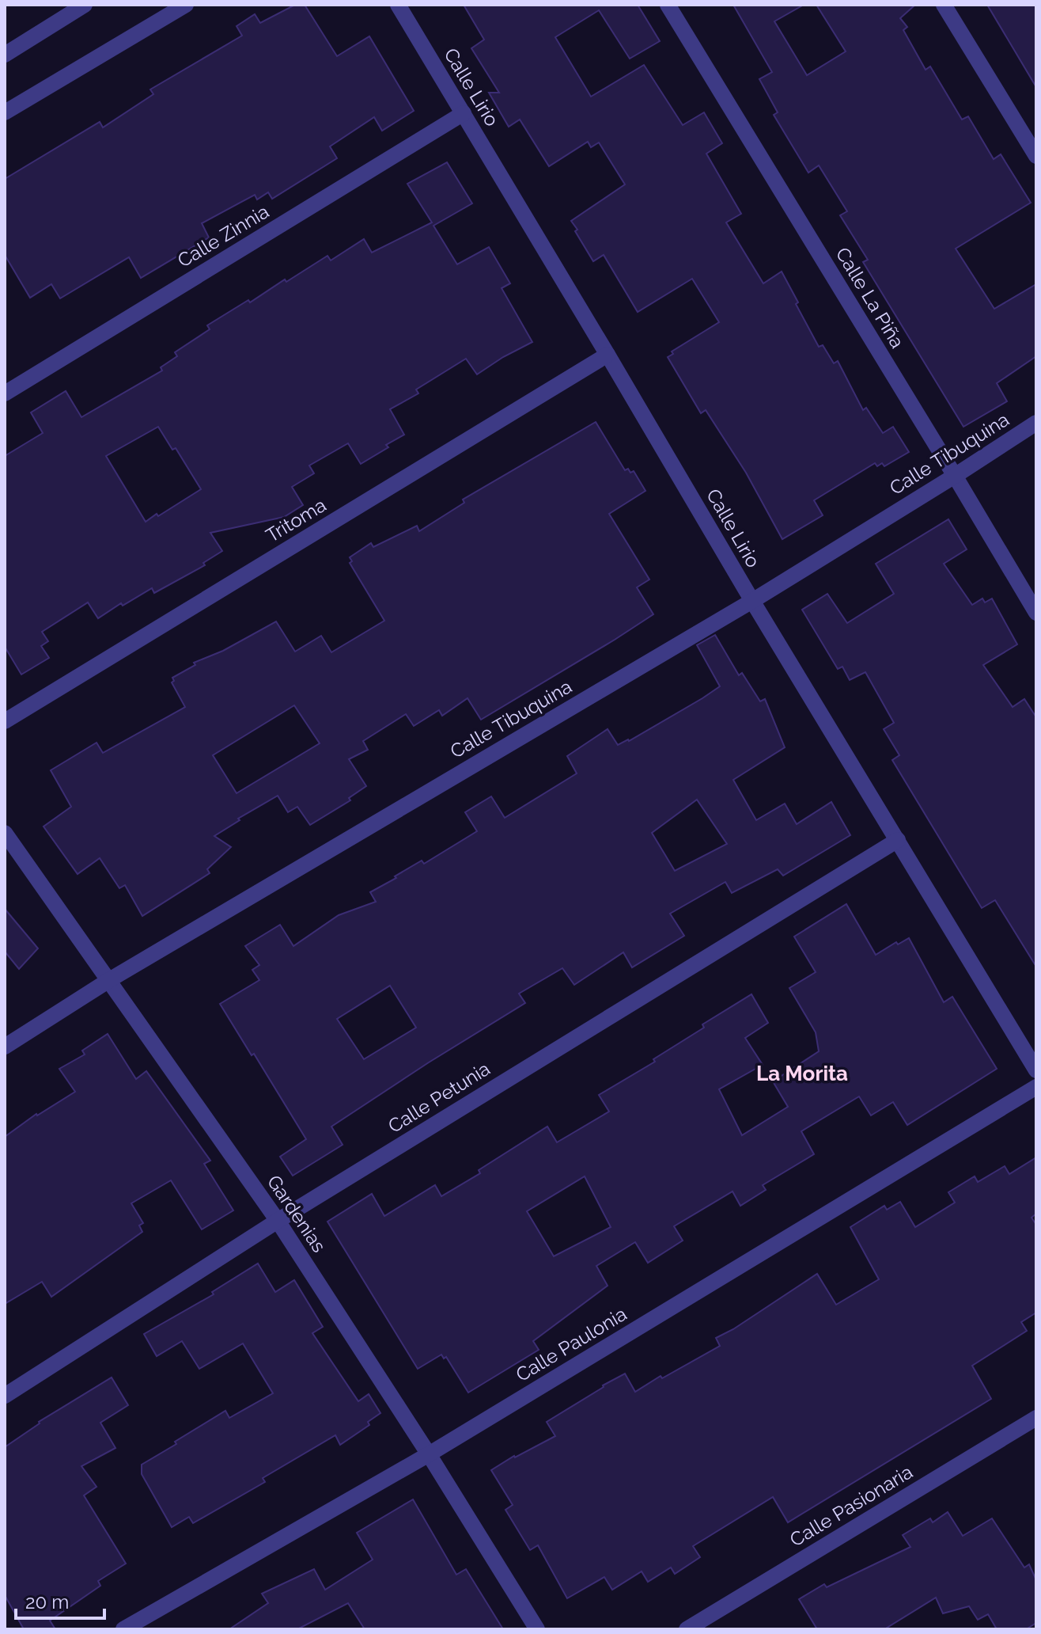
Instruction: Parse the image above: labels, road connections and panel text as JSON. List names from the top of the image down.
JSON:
{
  "streets": {
    "street": [
      "Calle Lirio",
      "Calle Zinnia",
      "Calle La Piña",
      "Calle Tibuquina",
      "Tritoma",
      "Calle Petunia",
      "Gardenias",
      "Calle Paulonia",
      "Calle Pasionaria"
    ]
  },
  "crossings": [
    ["Calle Lirio", "Calle Zinnia"],
    ["Calle Lirio", "Calle Tibuquina"],
    ["Calle Lirio", "Tritoma"],
    ["Calle Lirio", "Calle Petunia"],
    ["Calle La Piña", "Calle Tibuquina"],
    ["Calle Tibuquina", "Gardenias"],
    ["Calle Petunia", "Gardenias"],
    ["Gardenias", "Calle Paulonia"]
  ],
  "districts": ["La Morita"],
  "scale_bar": "20 m"
}
